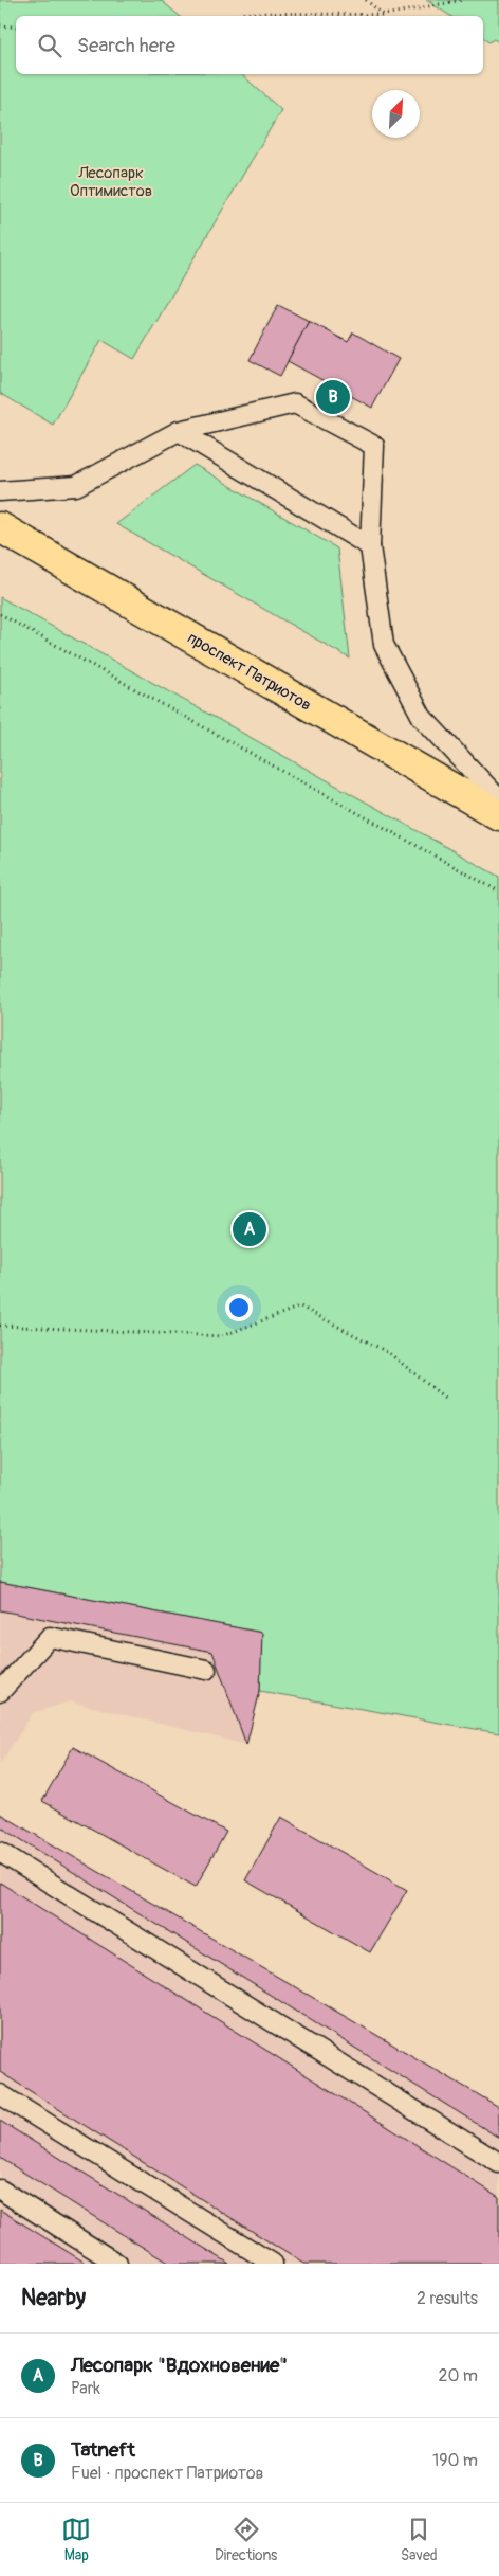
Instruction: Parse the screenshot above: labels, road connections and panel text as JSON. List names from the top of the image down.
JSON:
{
  "streets": {
    "highway": ["проспект Патриотов"]
  },
  "parks": ["Лесопарк Оптимистов"],
  "north": "top right",
  "page": {
    "search": "Search here",
    "pins": ["B", "A"],
    "heading": ["Nearby", "2 results"],
    "list": [
      {
        "mark": "A",
        "name": "Лесопарк \"Вдохновение\"",
        "note": "Park",
        "value": "20 m"
      },
      {
        "mark": "B",
        "name": "Tatneft",
        "note": "Fuel · проспект Патриотов",
        "value": "190 m"
      }
    ],
    "nav": ["Map", "Directions", "Saved"]
  }
}
